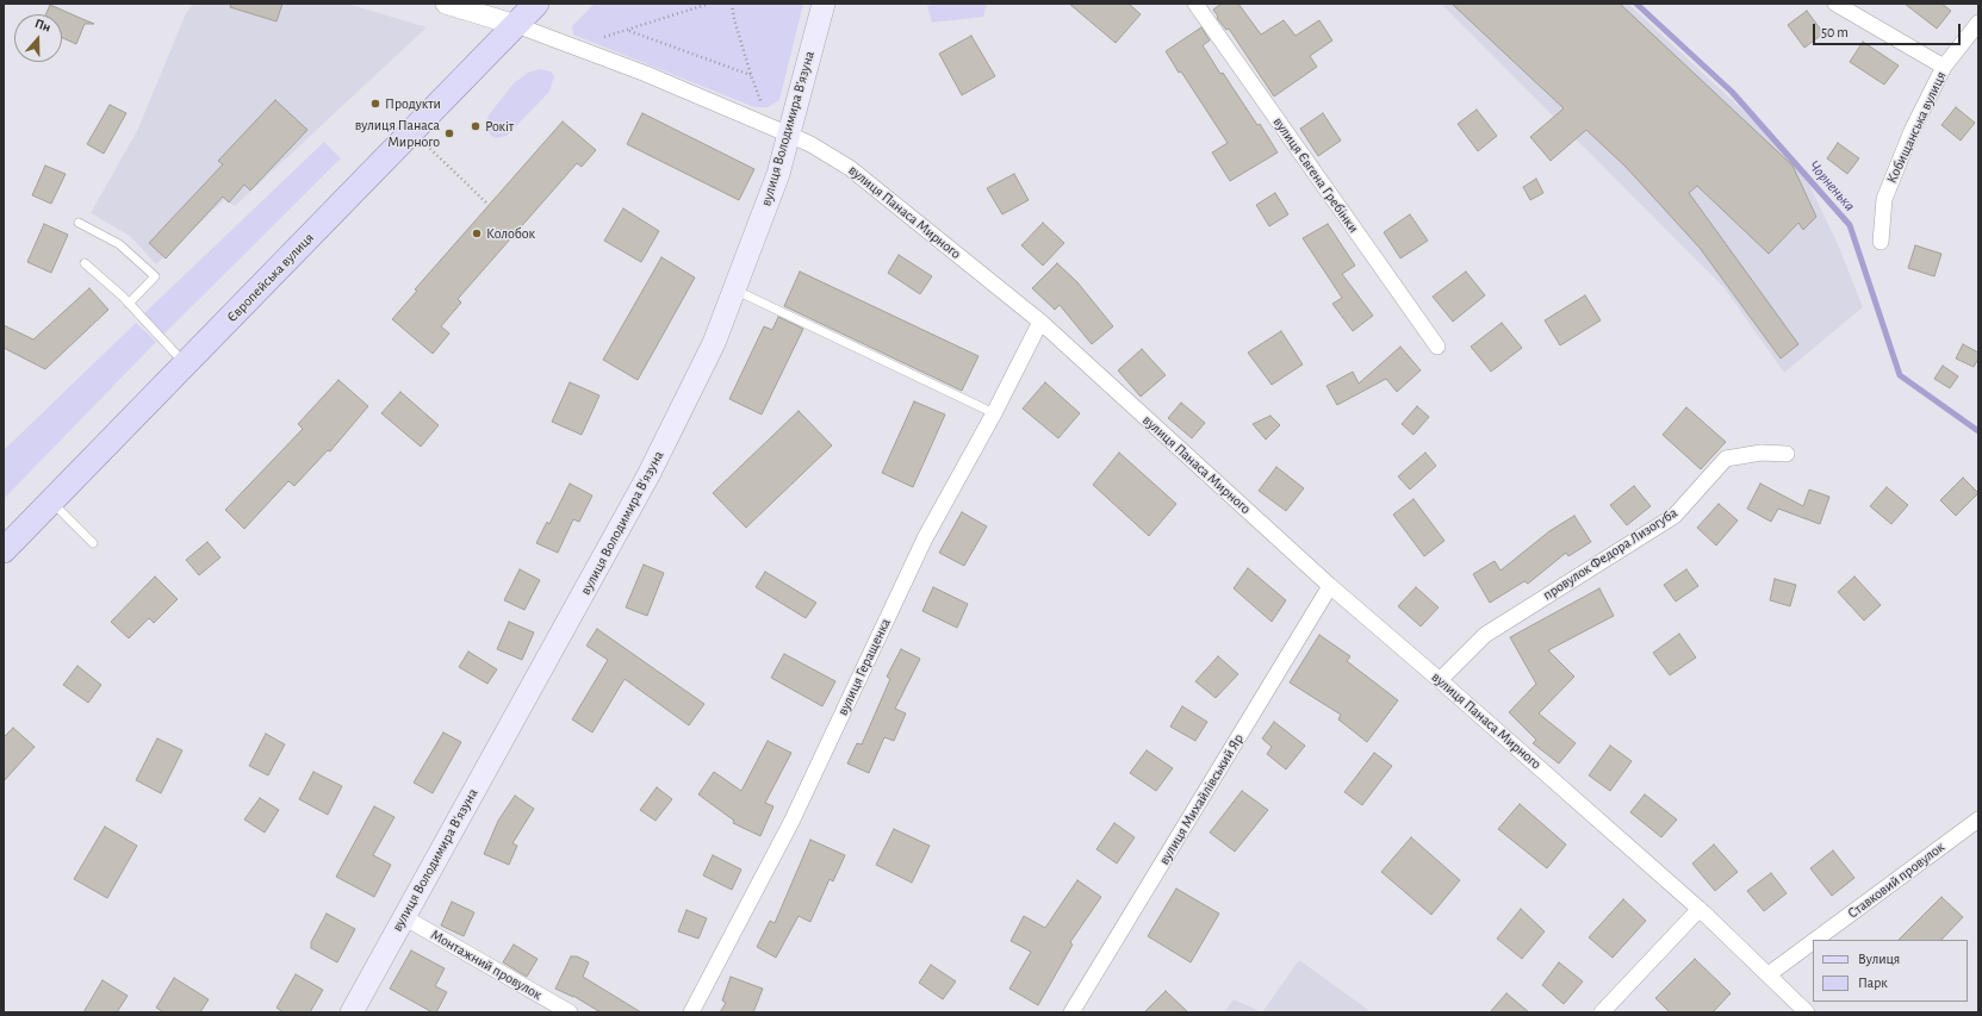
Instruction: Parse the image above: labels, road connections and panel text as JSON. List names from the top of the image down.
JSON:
{
  "streets": {
    "main road": ["вулиця Володимира В'язуна", "Європейська вулиця"],
    "street": [
      "Кобищанська вулиця",
      "вулиця Євгена Гребінки",
      "вулиця Панаса Мирного",
      "провулок Федора Лизогуба",
      "вулиця Геращенка",
      "вулиця Михайлівський Яр",
      "Ставковий провулок",
      "Монтажний провулок"
    ]
  },
  "crossings": [
    ["вулиця Володимира В'язуна", "вулиця Панаса Мирного"],
    ["вулиця Володимира В'язуна", "Монтажний провулок"],
    ["вулиця Панаса Мирного", "Європейська вулиця"],
    ["вулиця Панаса Мирного", "провулок Федора Лизогуба"],
    ["вулиця Панаса Мирного", "вулиця Геращенка"],
    ["вулиця Панаса Мирного", "вулиця Михайлівський Яр"],
    ["вулиця Панаса Мирного", "Ставковий провулок"]
  ],
  "water": ["Чорненька"],
  "places": [
    "Продукти",
    "Рокіт",
    "вулиця Панаса Мирного",
    "Колобок"
  ],
  "legend": ["Вулиця", "Парк"],
  "scale_bar": "50 m",
  "north": "top"
}
